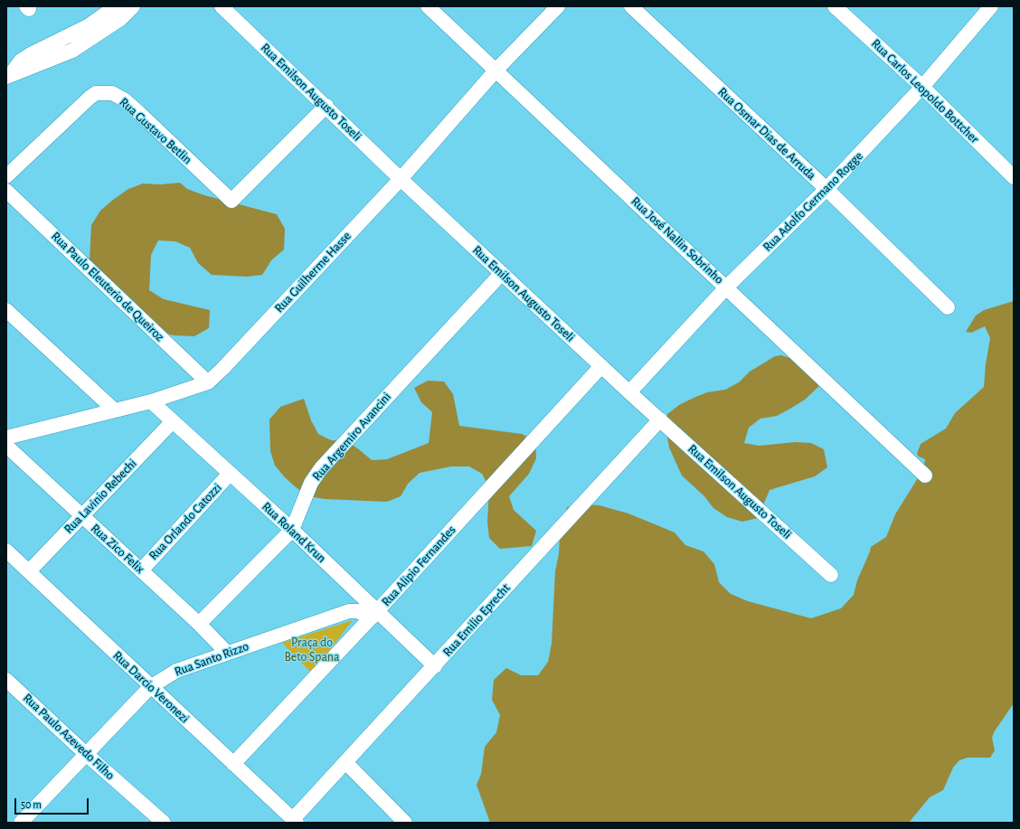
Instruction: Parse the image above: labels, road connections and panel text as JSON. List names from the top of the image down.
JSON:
{
  "streets": {
    "street": [
      "Rua Carlos Leopoldo Bottcher",
      "Rua Emilson Augusto Toseli",
      "Rua Gustavo Betlin",
      "Rua Osmar Dias de Arruda",
      "Rua Adolfo Germano Rogge",
      "Rua José Nallin Sobrinho",
      "Rua Guilherme Hasse",
      "Rua Paulo Eleuterio de Queiroz",
      "Rua Argemiro Avancini",
      "Rua Lavinio Rebechi",
      "Rua Orlando Catozzi",
      "Rua Roland Krun",
      "Rua Zico Felix",
      "Rua Alipio Fernandes",
      "Rua Emilio Eprecht",
      "Rua Santo Rizzo",
      "Rua Darcio Veronezi",
      "Rua Paulo Azevedo Filho"
    ]
  },
  "crossings": [
    ["Rua Carlos Leopoldo Bottcher", "Rua Adolfo Germano Rogge"],
    ["Rua Emilson Augusto Toseli", "Rua Gustavo Betlin"],
    ["Rua Emilson Augusto Toseli", "Rua Adolfo Germano Rogge"],
    ["Rua Emilson Augusto Toseli", "Rua Guilherme Hasse"],
    ["Rua Emilson Augusto Toseli", "Rua Argemiro Avancini"],
    ["Rua Emilson Augusto Toseli", "Rua Alipio Fernandes"],
    ["Rua Emilson Augusto Toseli", "Rua Emilio Eprecht"],
    ["Rua Osmar Dias de Arruda", "Rua Adolfo Germano Rogge"],
    ["Rua Adolfo Germano Rogge", "Rua José Nallin Sobrinho"],
    ["Rua José Nallin Sobrinho", "Rua Guilherme Hasse"],
    ["Rua Guilherme Hasse", "Rua Paulo Eleuterio de Queiroz"],
    ["Rua Guilherme Hasse", "Rua Roland Krun"],
    ["Rua Argemiro Avancini", "Rua Roland Krun"],
    ["Rua Argemiro Avancini", "Rua Zico Felix"],
    ["Rua Lavinio Rebechi", "Rua Roland Krun"],
    ["Rua Lavinio Rebechi", "Rua Zico Felix"],
    ["Rua Lavinio Rebechi", "Rua Darcio Veronezi"],
    ["Rua Orlando Catozzi", "Rua Roland Krun"],
    ["Rua Orlando Catozzi", "Rua Zico Felix"],
    ["Rua Roland Krun", "Rua Alipio Fernandes"],
    ["Rua Roland Krun", "Rua Emilio Eprecht"],
    ["Rua Roland Krun", "Rua Santo Rizzo"],
    ["Rua Zico Felix", "Rua Santo Rizzo"],
    ["Rua Alipio Fernandes", "Rua Santo Rizzo"],
    ["Rua Alipio Fernandes", "Rua Darcio Veronezi"],
    ["Rua Emilio Eprecht", "Rua Darcio Veronezi"],
    ["Rua Santo Rizzo", "Rua Darcio Veronezi"],
    ["Rua Santo Rizzo", "Rua Paulo Azevedo Filho"]
  ],
  "parks": ["Praça do Beto Spana"],
  "scale_bar": "50 m"
}
